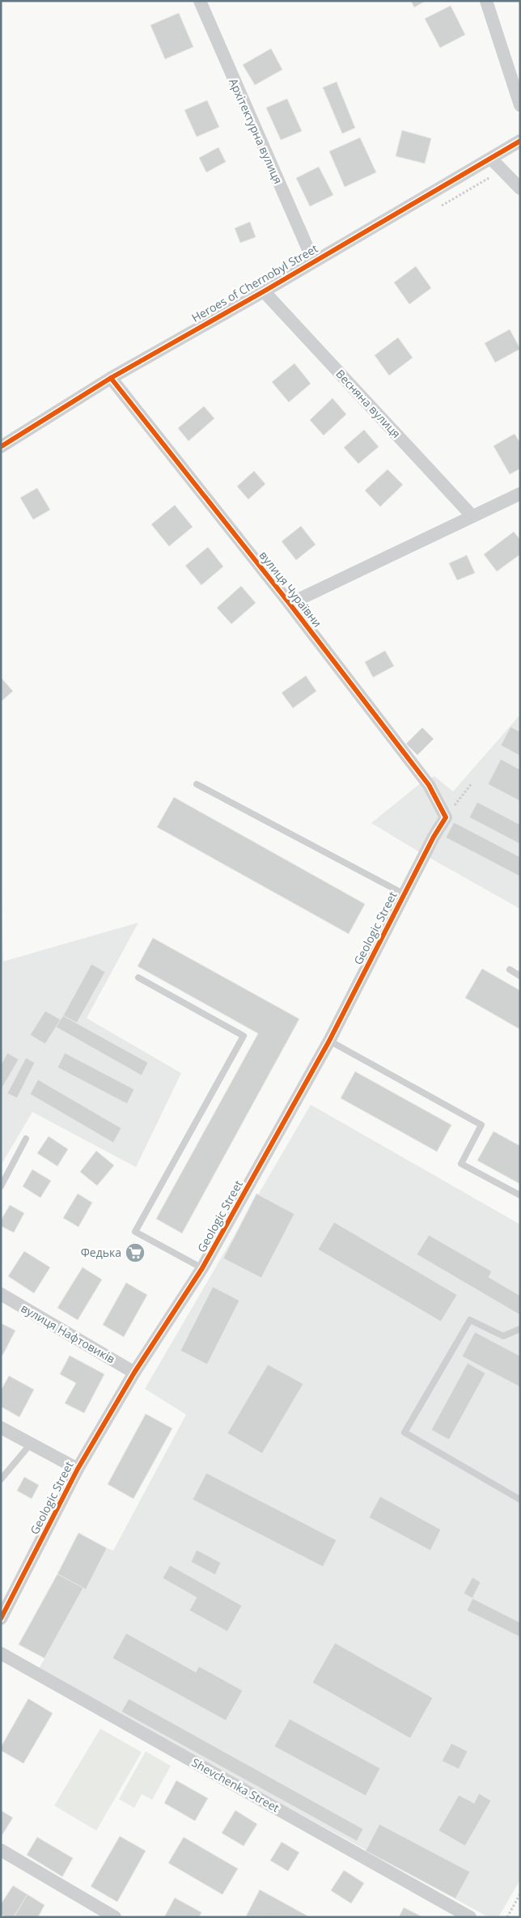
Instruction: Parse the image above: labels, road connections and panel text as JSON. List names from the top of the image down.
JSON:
{
  "streets": {
    "street": [
      "Архітектурна вулиця",
      "Heroes of Chernobyl Street",
      "Весняна вулиця",
      "вулиця Чураївни",
      "Geologic Street",
      "вулиця Нафтовиків",
      "Shevchenka Street"
    ]
  },
  "crossings": [
    ["Архітектурна вулиця", "Heroes of Chernobyl Street"],
    ["Heroes of Chernobyl Street", "Весняна вулиця"],
    ["Heroes of Chernobyl Street", "вулиця Чураївни"],
    ["вулиця Чураївни", "Geologic Street"],
    ["Geologic Street", "вулиця Нафтовиків"]
  ],
  "places": {
    "supermarket": ["Федька"]
  }
}
